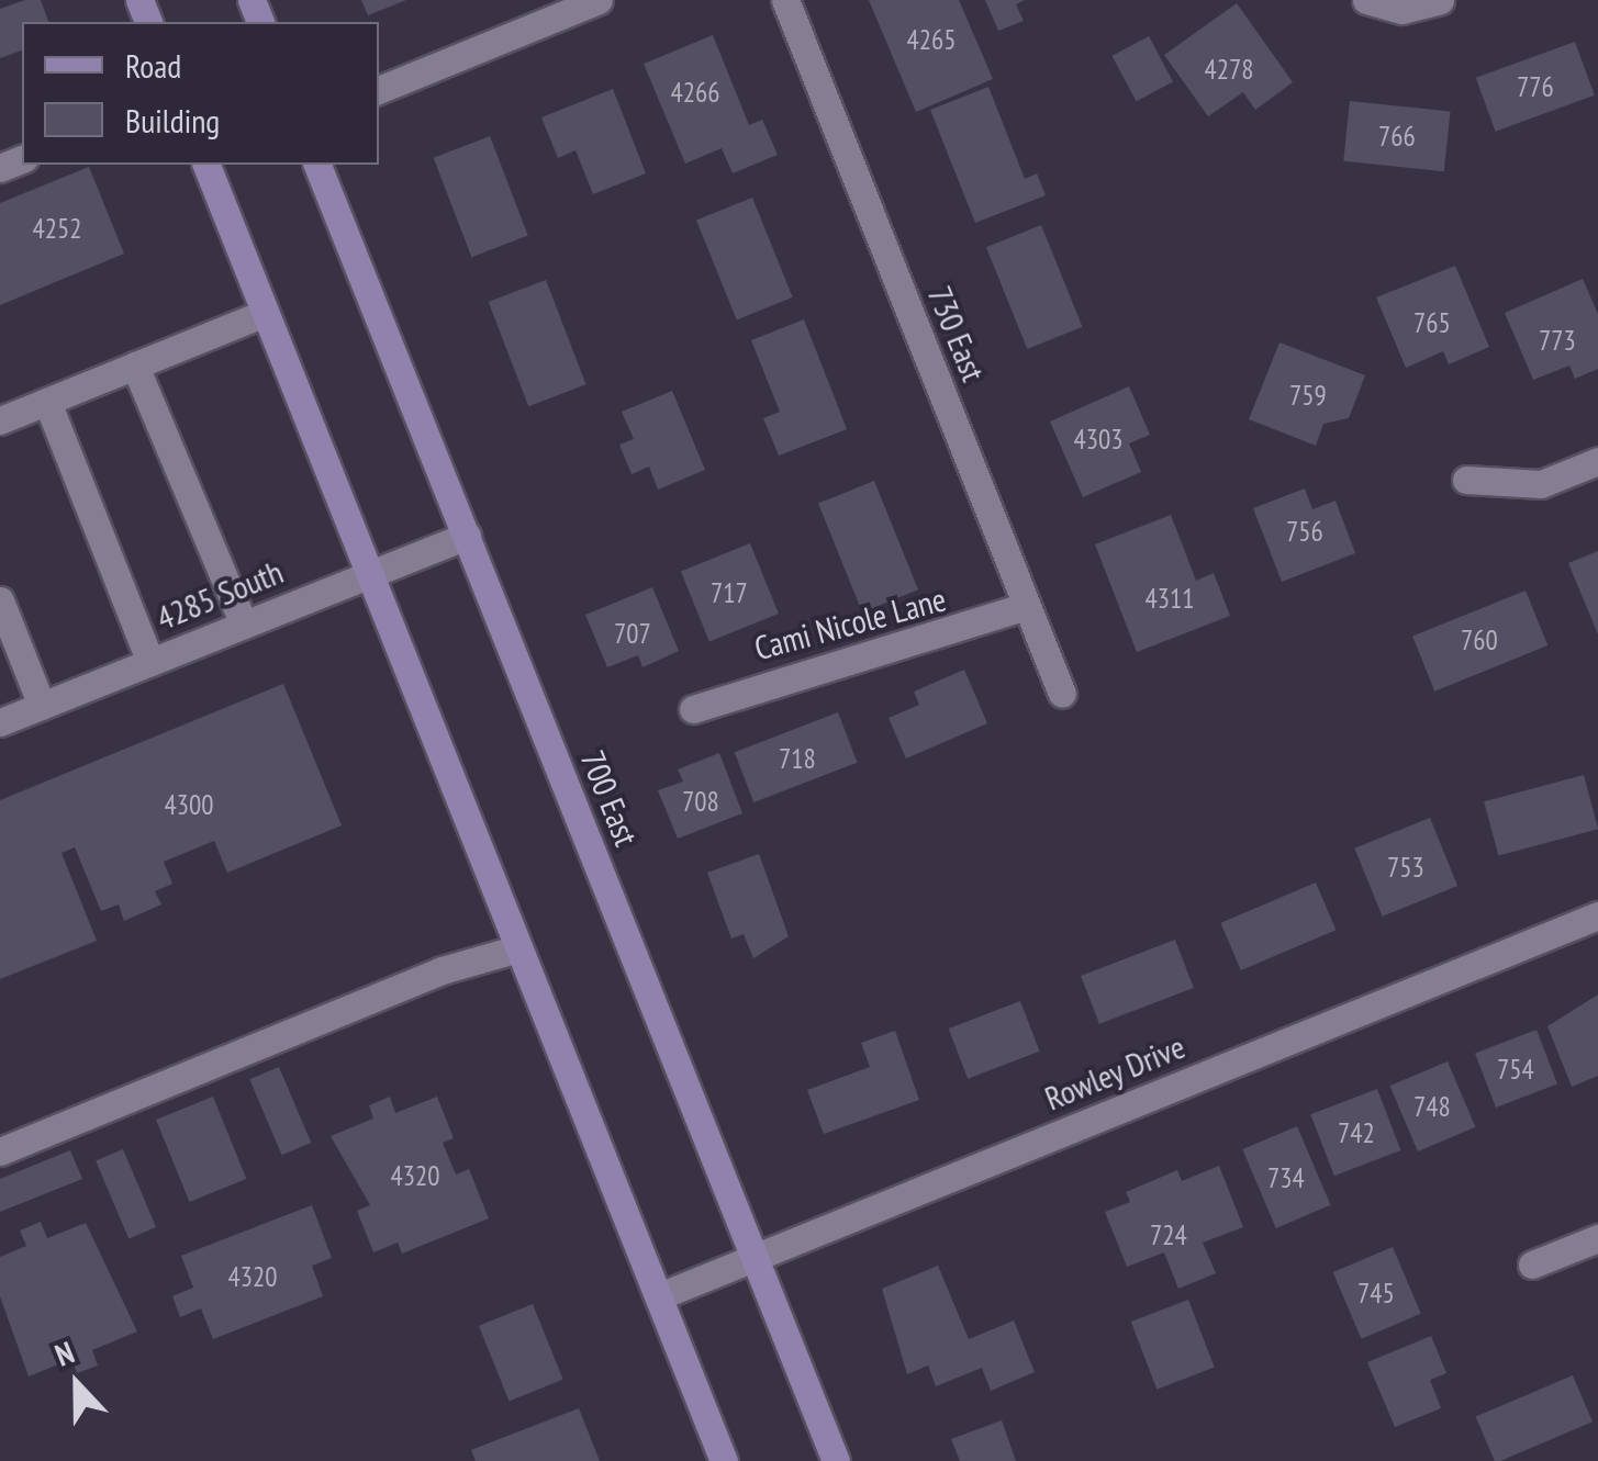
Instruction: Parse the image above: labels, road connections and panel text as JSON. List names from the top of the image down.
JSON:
{
  "streets": {
    "main road": ["700 East"],
    "street": [
      "730 East",
      "4285 South",
      "Cami Nicole Lane",
      "Rowley Drive"
    ]
  },
  "crossings": [
    ["730 East", "Cami Nicole Lane"],
    ["4285 South", "700 East"],
    ["700 East", "Rowley Drive"]
  ],
  "house_numbers": [
    "4265",
    "4278",
    "776",
    "4266",
    "766",
    "4252",
    "765",
    "773",
    "759",
    "4303",
    "756",
    "717",
    "4311",
    "707",
    "760",
    "718",
    "708",
    "4300",
    "753",
    "754",
    "748",
    "742",
    "4320",
    "734",
    "724",
    "4320",
    "745"
  ],
  "legend": ["Road", "Building"],
  "north": "top"
}
